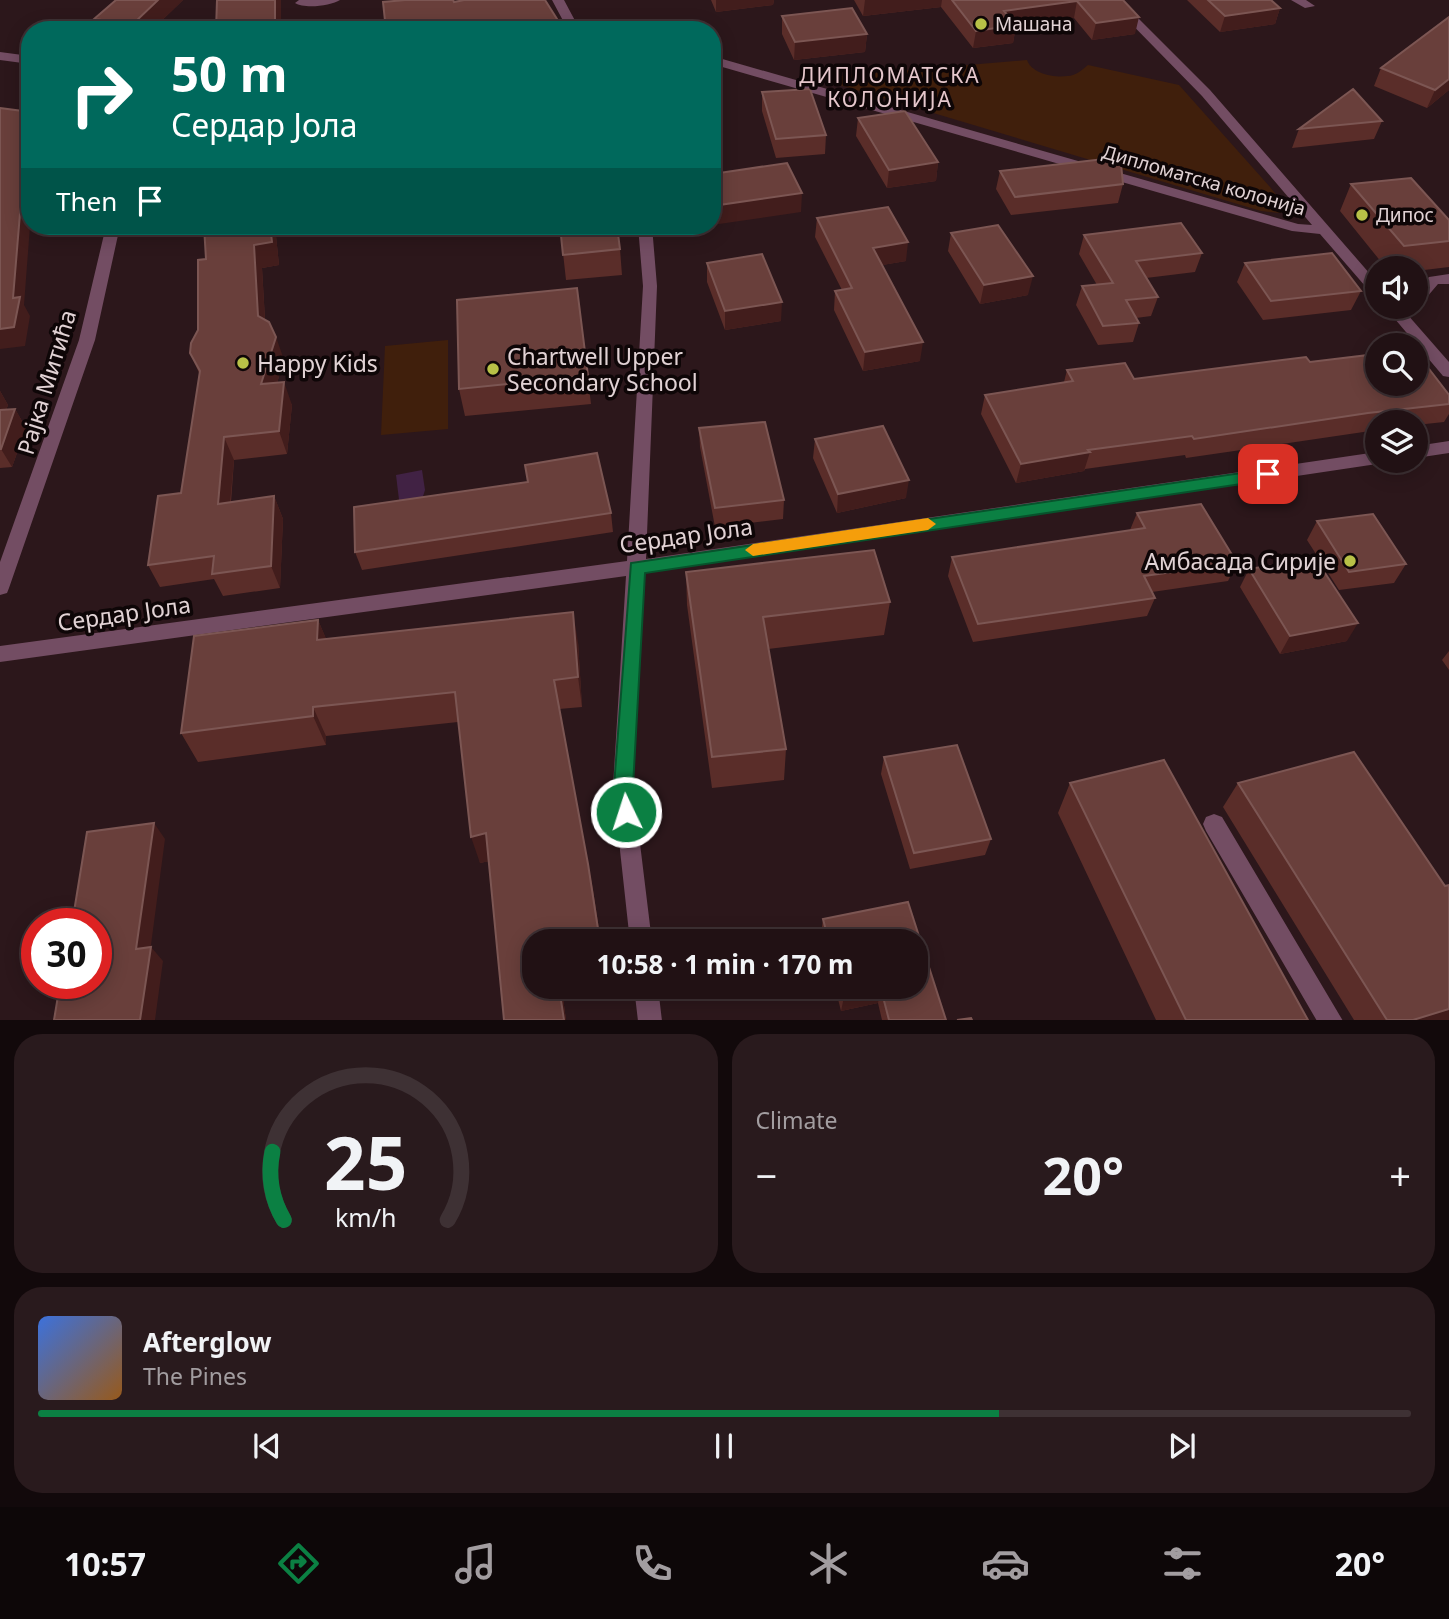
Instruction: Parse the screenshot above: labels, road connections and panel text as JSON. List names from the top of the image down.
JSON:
{
  "streets": {
    "street": ["Дипломатска колонија", "Рајка Митића", "Сердар Јола"]
  },
  "districts": ["ДИПЛОМАТСКА КОЛОНИЈА"],
  "places": [
    "Машана",
    "Дипос",
    "Happy Kids",
    "Chartwell Upper Secondary School",
    "Амбасада Сирије"
  ],
  "page": {
    "turn": ["50 m", "Сердар Јола"],
    "then": "Then",
    "limit": "30",
    "trip": "10:58 · 1 min · 170 m",
    "tile": "Climate",
    "heat": ["−", "20°", "+"],
    "song": ["Afterglow", "The Pines"],
    "tabs": ["10:57", "20°"],
    "gauge": ["25", "km/h"]
  }
}
